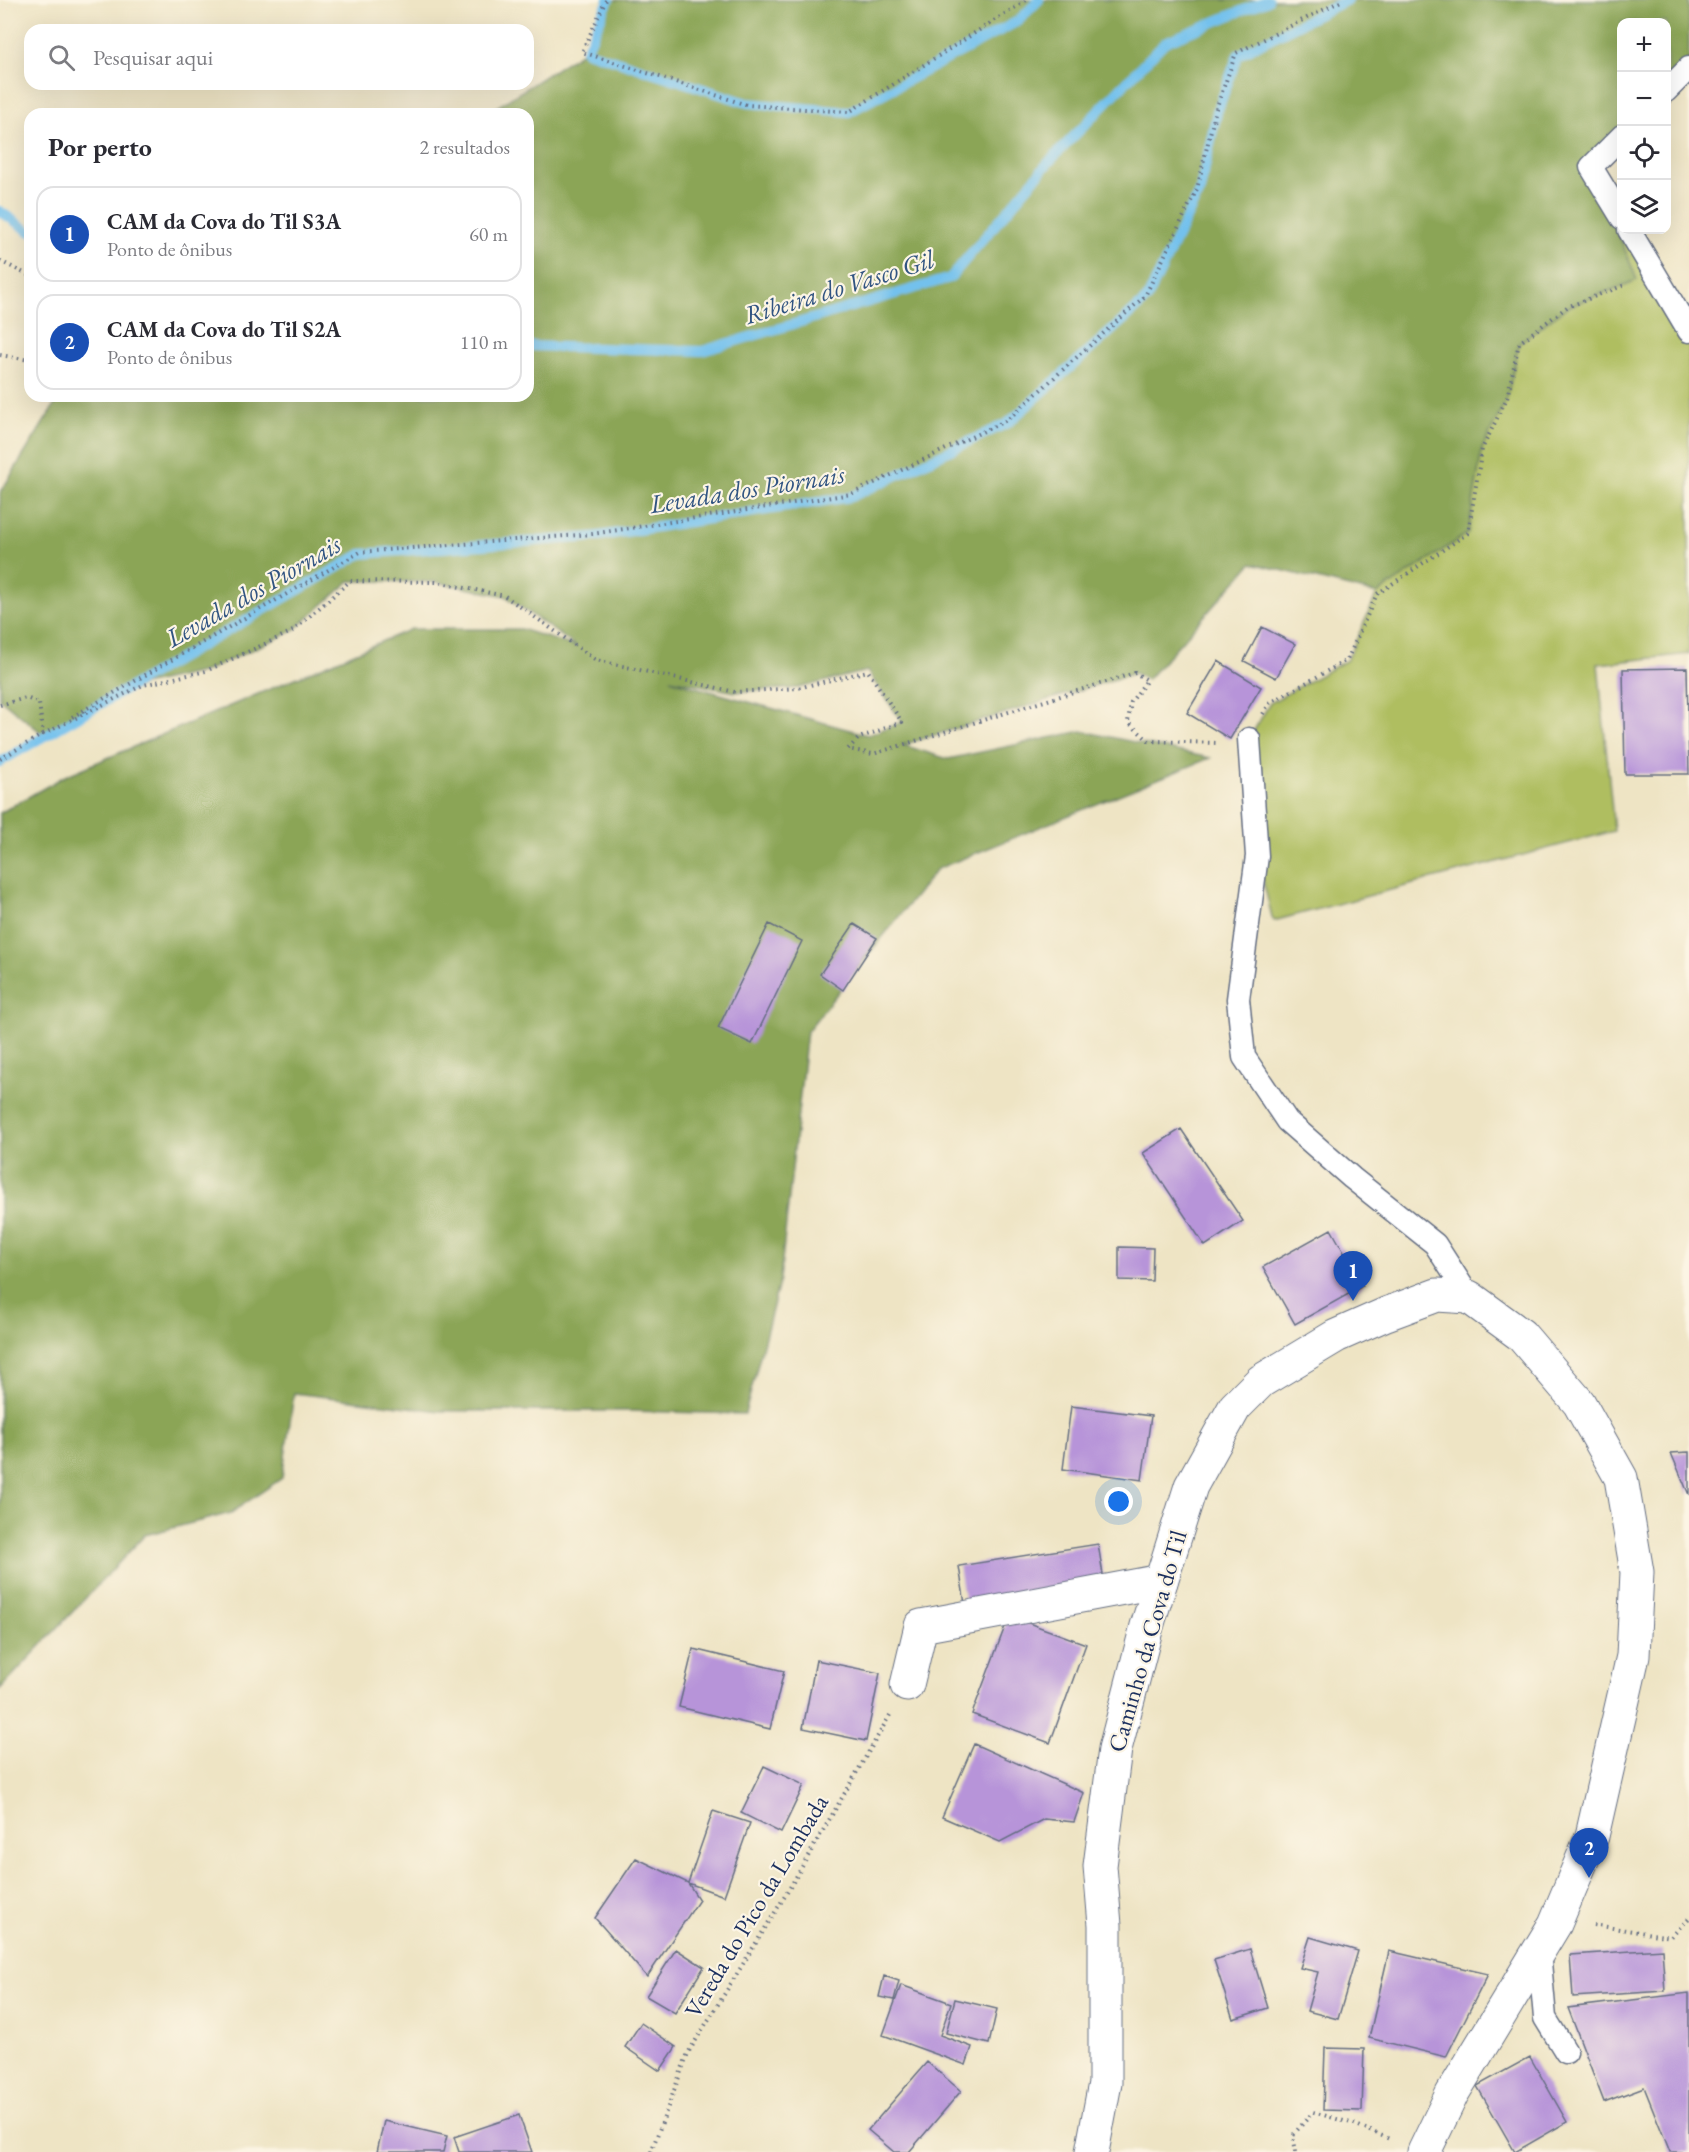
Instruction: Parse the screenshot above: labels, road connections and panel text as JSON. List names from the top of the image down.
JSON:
{
  "streets": {
    "street": ["Caminho da Cova do Til"],
    "path": ["Vereda do Pico da Lombada"]
  },
  "water": ["Ribeira do Vasco Gil", "Levada dos Piornais"],
  "page": {
    "map_buttons": ["+", "−"],
    "search": "Pesquisar aqui",
    "heading": ["Por perto", "2 resultados"],
    "list": [
      {
        "mark": "1",
        "name": "CAM da Cova do Til S3A",
        "note": "Ponto de ônibus",
        "value": "60 m"
      },
      {
        "mark": "2",
        "name": "CAM da Cova do Til S2A",
        "note": "Ponto de ônibus",
        "value": "110 m"
      }
    ],
    "pins": ["1", "2"]
  }
}
